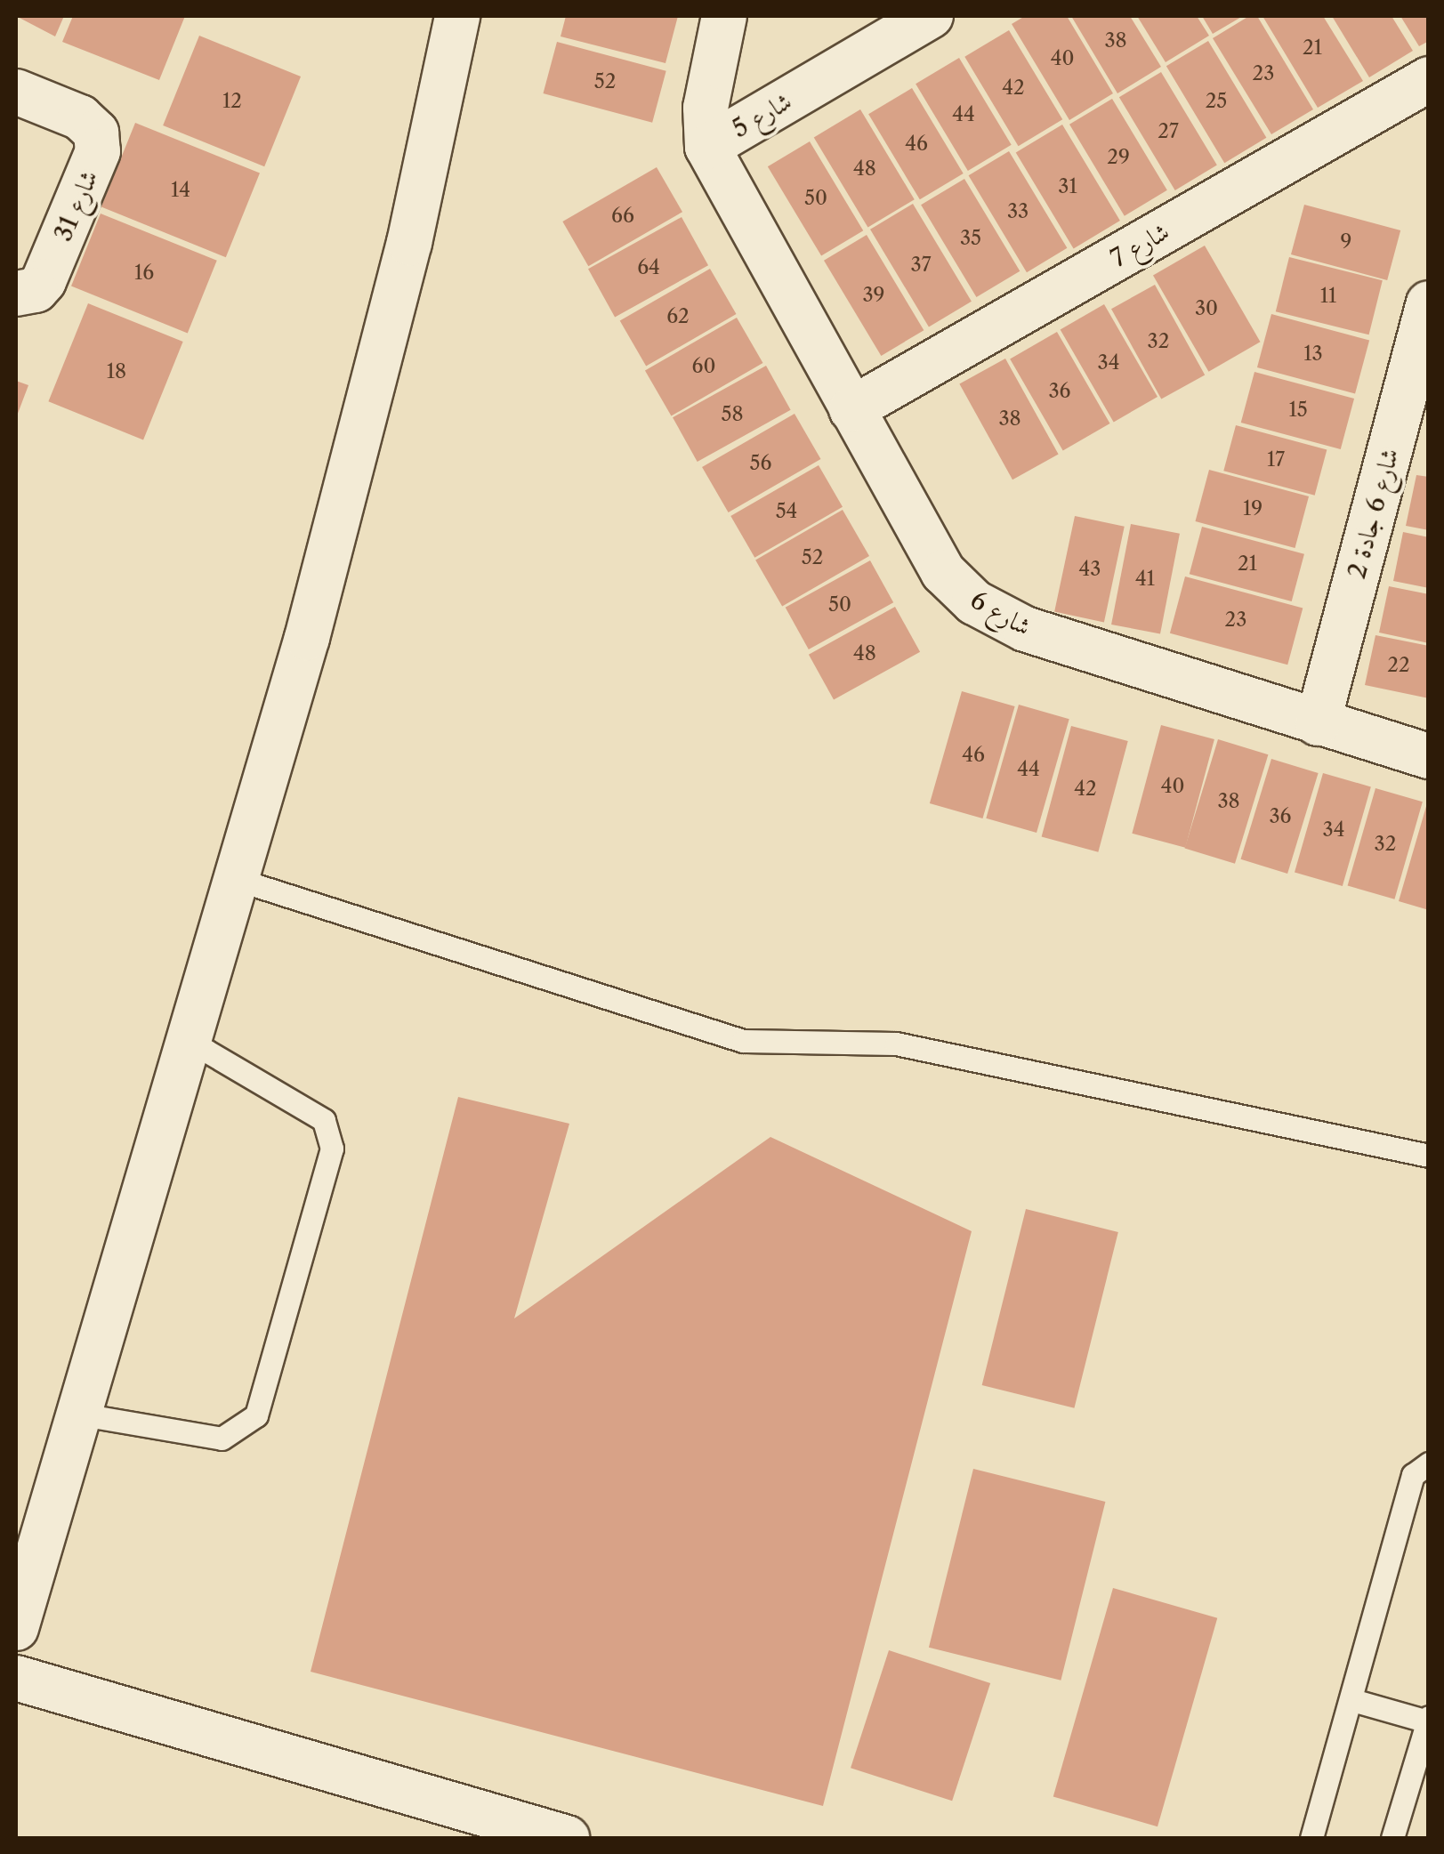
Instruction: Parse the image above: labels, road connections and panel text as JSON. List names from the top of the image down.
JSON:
{
  "streets": {
    "street": [
      "شارع 5",
      "شارع 31",
      "شارع 7",
      "شارع 6 جادة 2",
      "شارع 6"
    ]
  },
  "crossings": [
    ["شارع 5", "شارع 6"],
    ["شارع 7", "شارع 6"],
    ["شارع 6 جادة 2", "شارع 6"]
  ],
  "house_numbers": [
    "38",
    "21",
    "40",
    "23",
    "52",
    "42",
    "12",
    "25",
    "44",
    "27",
    "46",
    "29",
    "48",
    "31",
    "14",
    "50",
    "33",
    "66",
    "35",
    "9",
    "37",
    "64",
    "16",
    "39",
    "11",
    "30",
    "62",
    "32",
    "13",
    "34",
    "60",
    "18",
    "36",
    "15",
    "58",
    "38",
    "17",
    "56",
    "19",
    "54",
    "52",
    "21",
    "43",
    "41",
    "50",
    "23",
    "48",
    "22",
    "46",
    "44",
    "40",
    "42",
    "38",
    "36",
    "34",
    "32"
  ]
}
